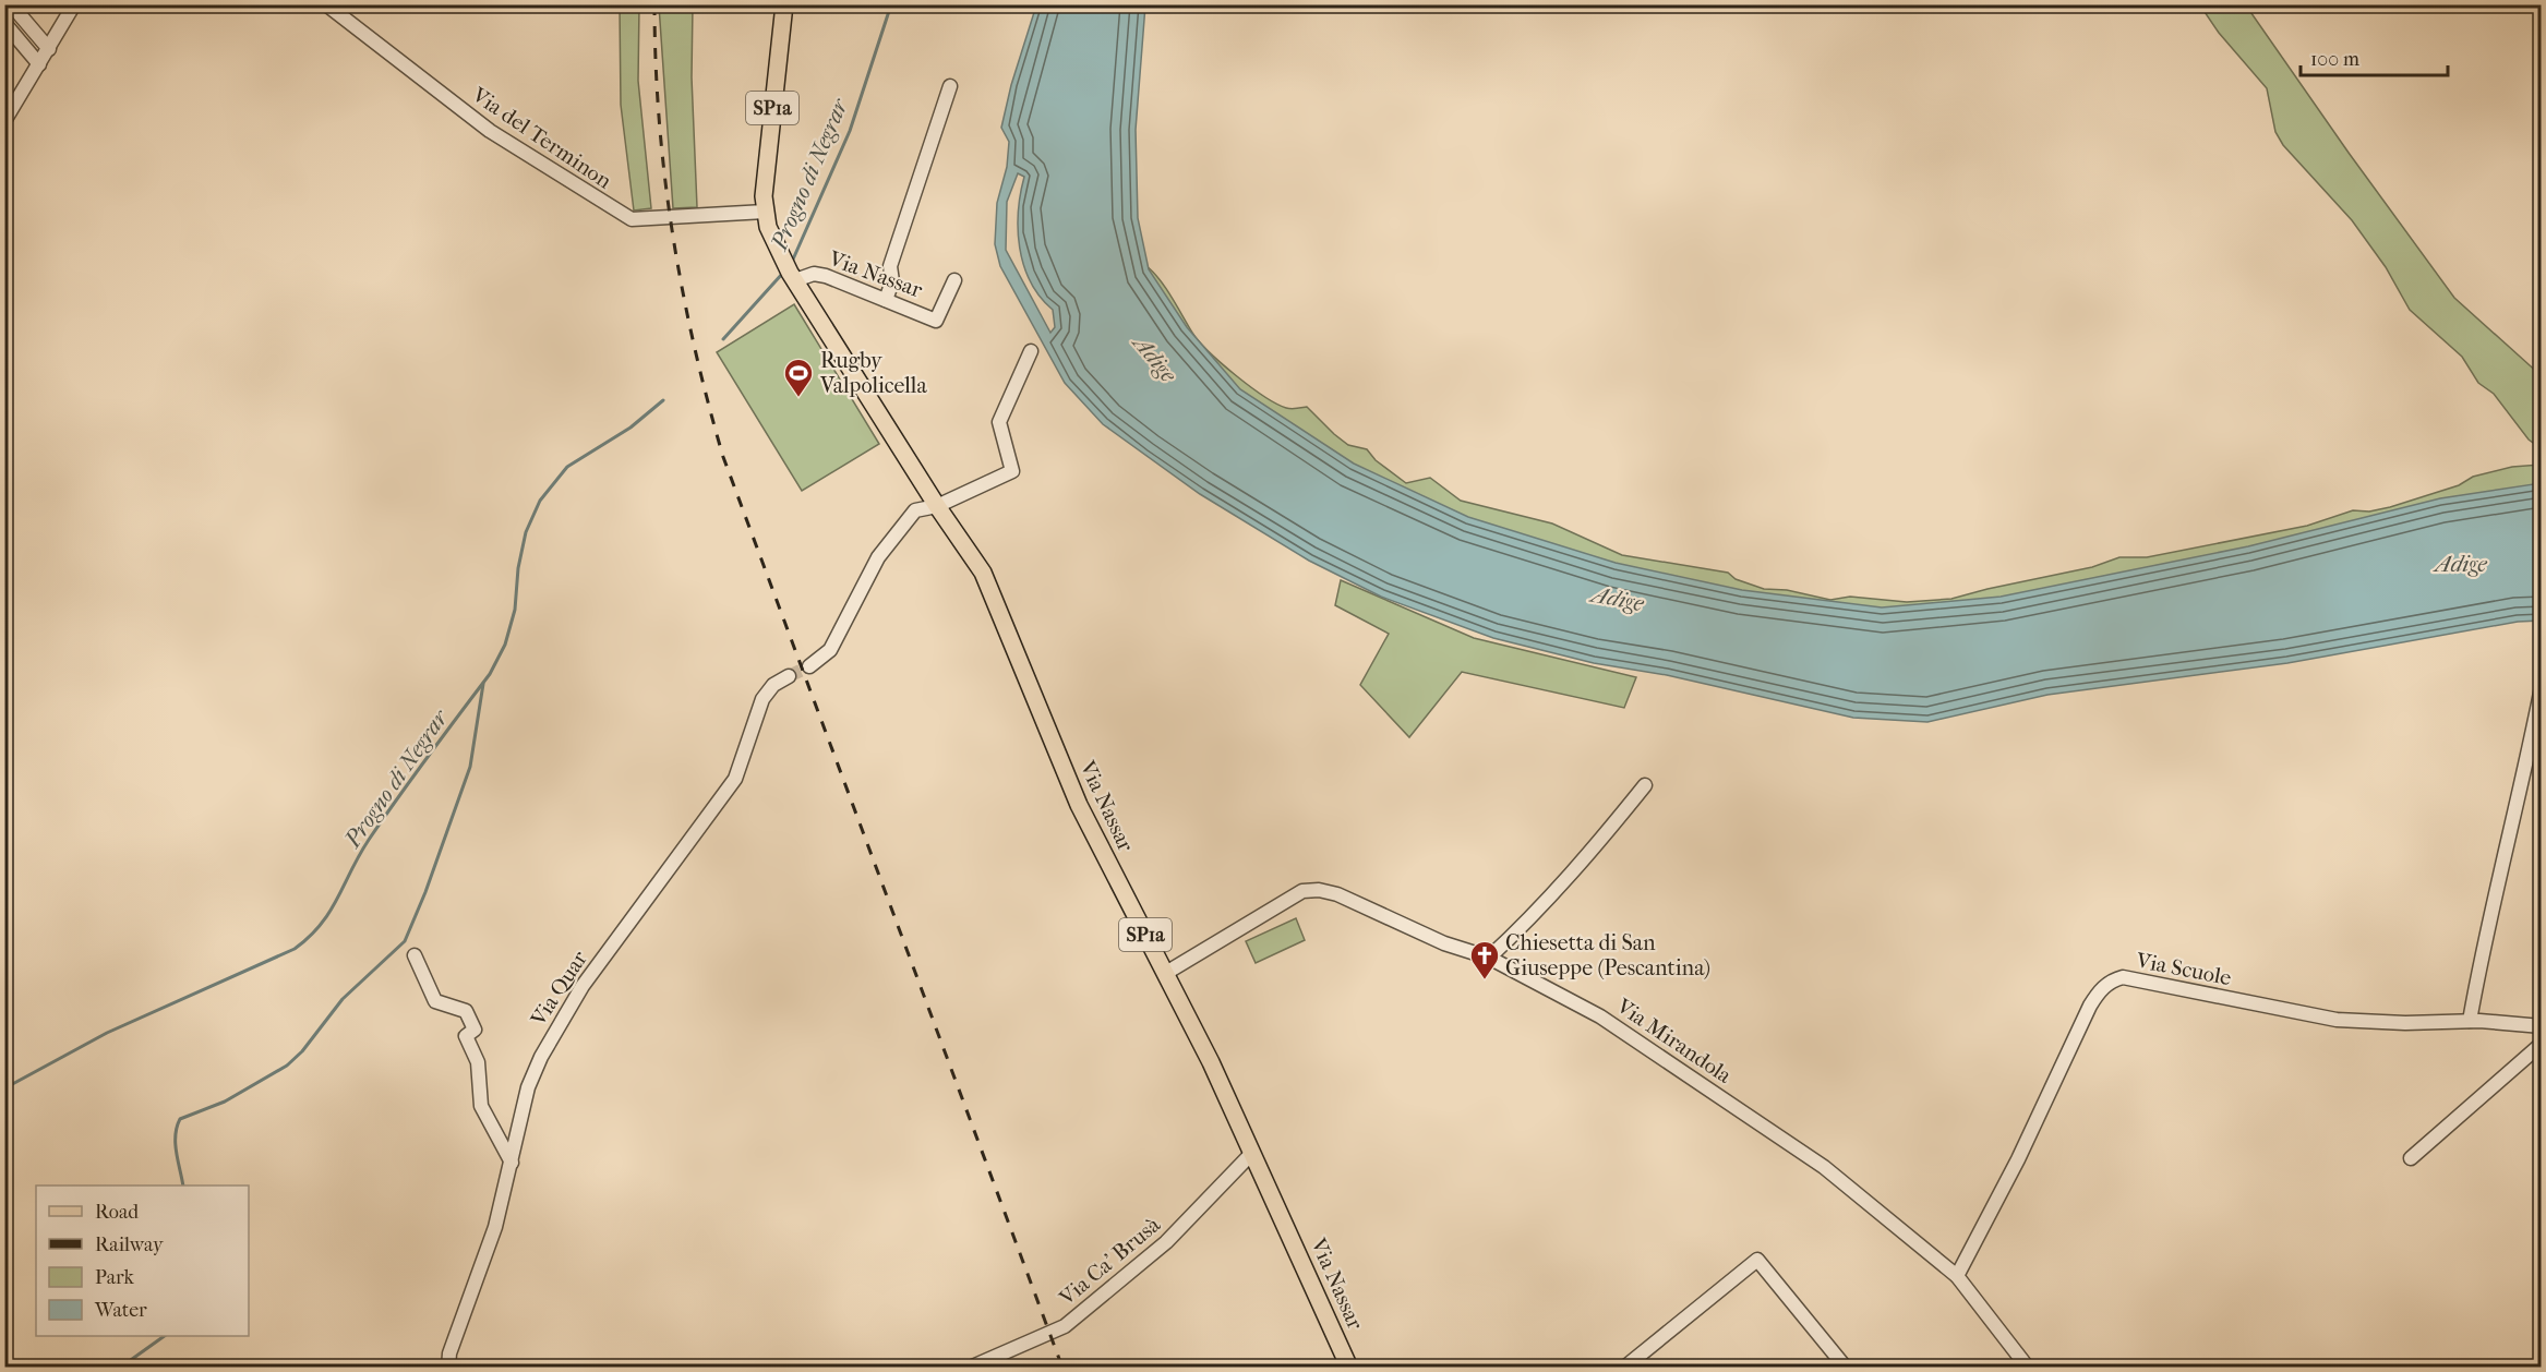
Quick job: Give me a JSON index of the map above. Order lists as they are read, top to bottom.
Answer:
{
  "streets": {
    "main road": ["SP1a", "Via Nassar"],
    "street": [
      "Via del Terminon",
      "Via Scuole",
      "Via Quar",
      "Via Mirandola",
      "Via Ca' Brusà"
    ]
  },
  "crossings": [
    ["Via del Terminon", "Via Nassar"],
    ["Via Nassar", "Via Mirandola"],
    ["Via Nassar", "Via Ca' Brusà"],
    ["Via Scuole", "Via Mirandola"]
  ],
  "water": ["Progno di Negrar", "Adige"],
  "places": {
    "sports": ["Rugby Valpolicella"],
    "church": ["Chiesetta di San Giuseppe (Pescantina)"]
  },
  "legend": [
    "Road",
    "Railway",
    "Park",
    "Water"
  ],
  "scale_bar": "100 m"
}
